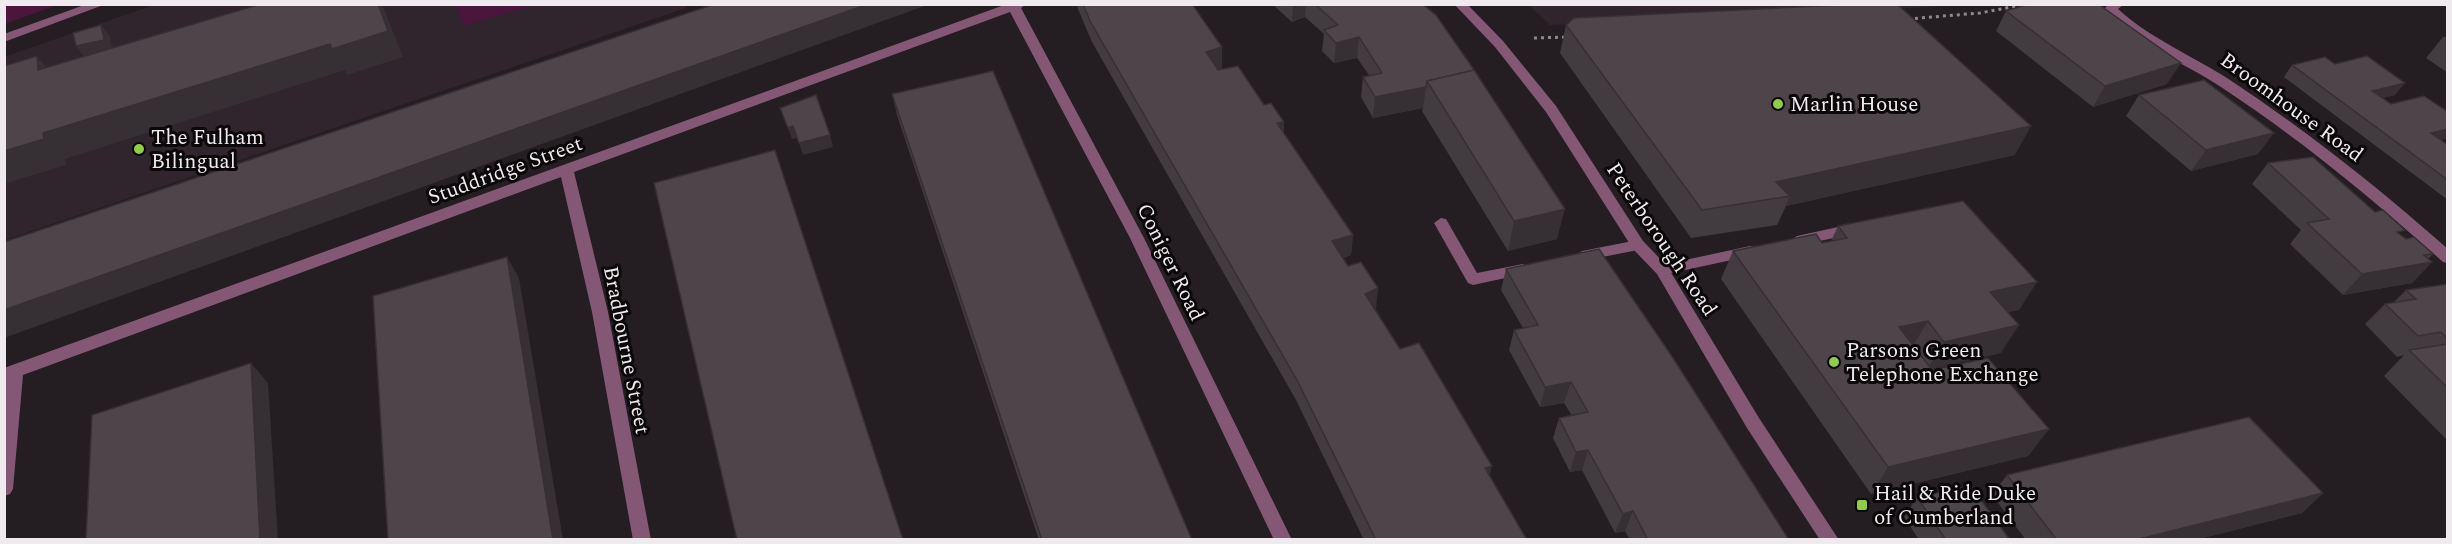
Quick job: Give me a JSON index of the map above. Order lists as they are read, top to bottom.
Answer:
{
  "streets": {
    "street": [
      "Broomhouse Road",
      "Studdridge Street",
      "Peterborough Road",
      "Coniger Road",
      "Bradbourne Street"
    ]
  },
  "crossings": [
    ["Studdridge Street", "Coniger Road"],
    ["Studdridge Street", "Bradbourne Street"]
  ],
  "places": {
    "other": ["Marlin House", "The Fulham Bilingual", "Parsons Green Telephone Exchange"],
    "transit": ["Hail & Ride Duke of Cumberland"]
  }
}
